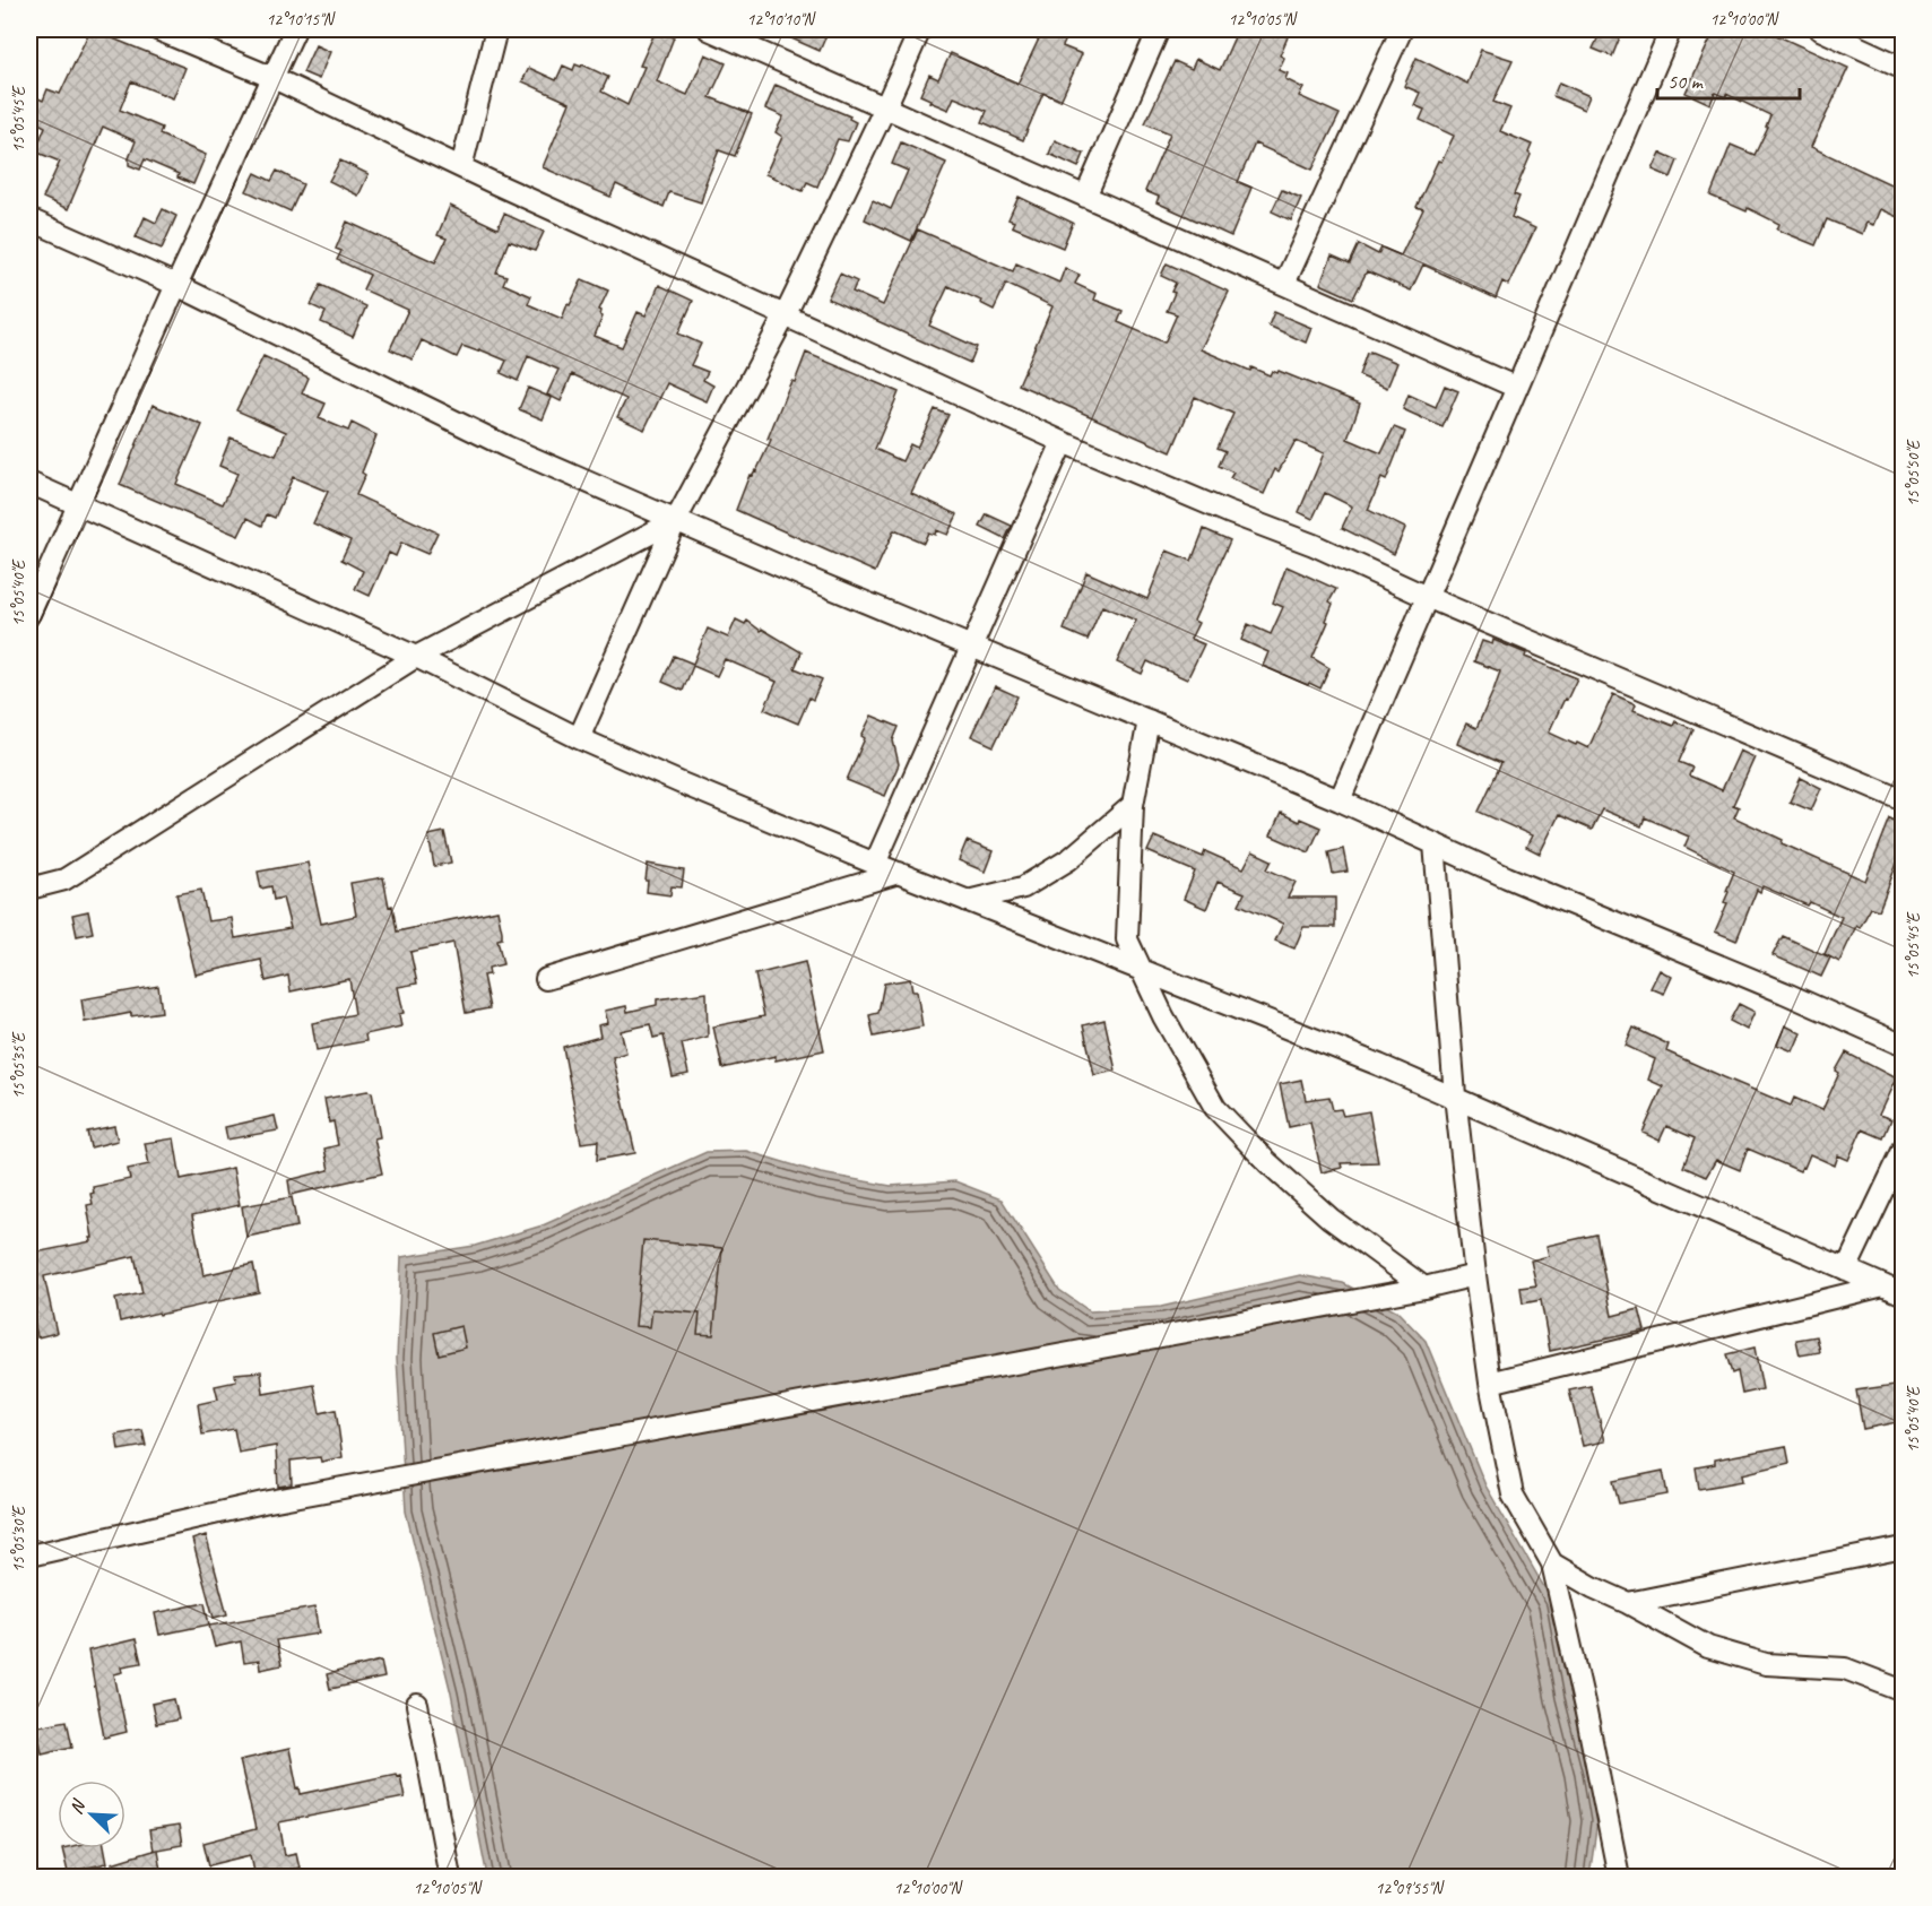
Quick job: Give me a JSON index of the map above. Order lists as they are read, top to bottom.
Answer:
{
  "scale_bar": "50 m",
  "north": "top left",
  "coordinates": [
    "12°10'15\"N",
    "12°10'10\"N",
    "12°10'05\"N",
    "12°10'00\"N",
    "15°05'45\"E",
    "15°05'50\"E",
    "15°05'40\"E",
    "15°05'35\"E",
    "15°05'30\"E",
    "12°09'55\"N"
  ]
}
